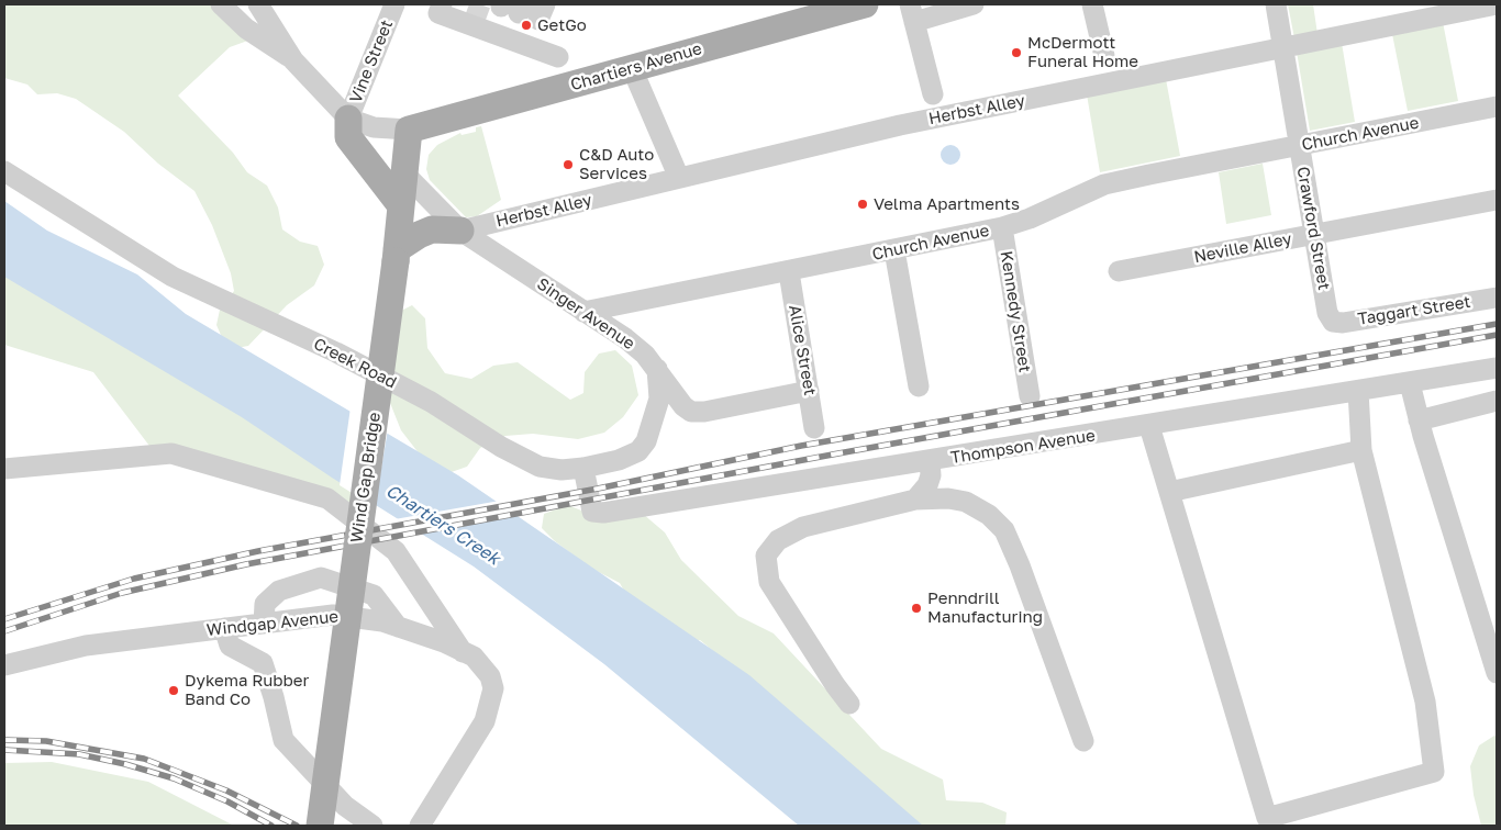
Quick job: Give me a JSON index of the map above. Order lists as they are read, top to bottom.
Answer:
{
  "streets": {
    "main road": ["Chartiers Avenue", "Wind Gap Bridge"],
    "street": [
      "Vine Street",
      "Herbst Alley",
      "Church Avenue",
      "Crawford Street",
      "Neville Alley",
      "Taggart Street",
      "Kennedy Street",
      "Singer Avenue",
      "Alice Street",
      "Creek Road",
      "Thompson Avenue",
      "Windgap Avenue"
    ]
  },
  "crossings": [
    ["Chartiers Avenue", "Wind Gap Bridge"],
    ["Herbst Alley", "Crawford Street"],
    ["Herbst Alley", "Singer Avenue"],
    ["Church Avenue", "Crawford Street"],
    ["Church Avenue", "Kennedy Street"],
    ["Church Avenue", "Singer Avenue"],
    ["Church Avenue", "Alice Street"],
    ["Crawford Street", "Neville Alley"],
    ["Crawford Street", "Taggart Street"],
    ["Singer Avenue", "Alice Street"],
    ["Singer Avenue", "Creek Road"],
    ["Singer Avenue", "Wind Gap Bridge"],
    ["Creek Road", "Thompson Avenue"]
  ],
  "water": ["Chartiers Creek"],
  "places": [
    "GetGo",
    "McDermott Funeral Home",
    "C&D Auto Services",
    "Velma Apartments",
    "Penndrill Manufacturing",
    "Dykema Rubber Band Co"
  ]
}
